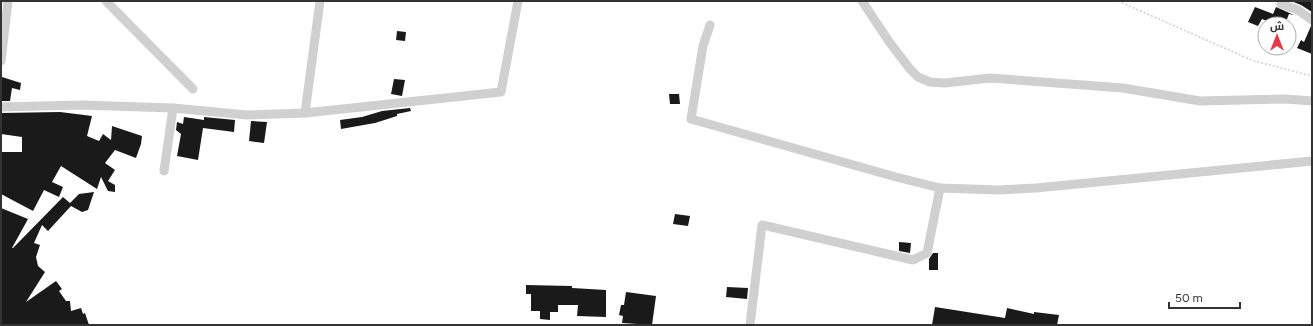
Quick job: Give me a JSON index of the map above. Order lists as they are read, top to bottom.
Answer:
{
  "scale_bar": "50 m",
  "north": "top"
}
